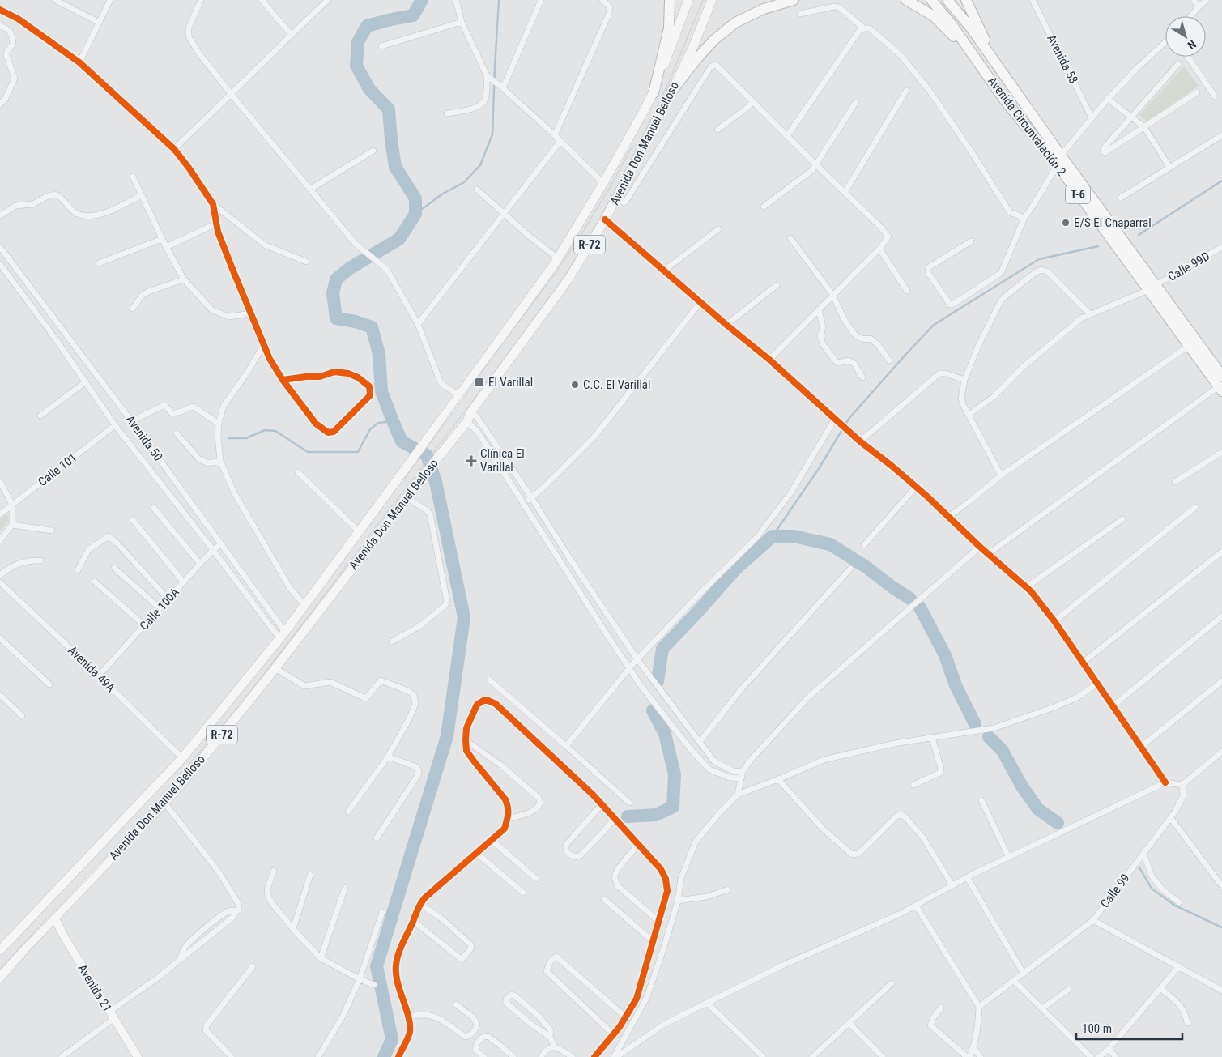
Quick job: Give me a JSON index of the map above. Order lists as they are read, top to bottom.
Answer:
{
  "streets": {
    "highway": ["Avenida Circunvalación 2", "T-6"],
    "main road": ["Avenida Don Manuel Belloso", "R-72"],
    "street": [
      "Avenida 58",
      "Calle 99D",
      "Avenida 50",
      "Calle 101",
      "Calle 100A",
      "Avenida 49A",
      "Calle 99",
      "Avenida 21"
    ]
  },
  "crossings": [
    ["Avenida Circunvalación 2", "Calle 99D"],
    ["Avenida Don Manuel Belloso", "Avenida 50"],
    ["Avenida Don Manuel Belloso", "Avenida 49A"],
    ["Avenida Don Manuel Belloso", "Avenida 21"],
    ["Avenida 50", "Calle 101"],
    ["Avenida 50", "Calle 100A"],
    ["Calle 100A", "Avenida 49A"]
  ],
  "places": {
    "other": ["E/S El Chaparral", "C.C. El Varillal"],
    "transit": ["El Varillal"],
    "health": ["Clínica El Varillal"]
  },
  "scale_bar": "100 m",
  "north": "bottom right"
}
